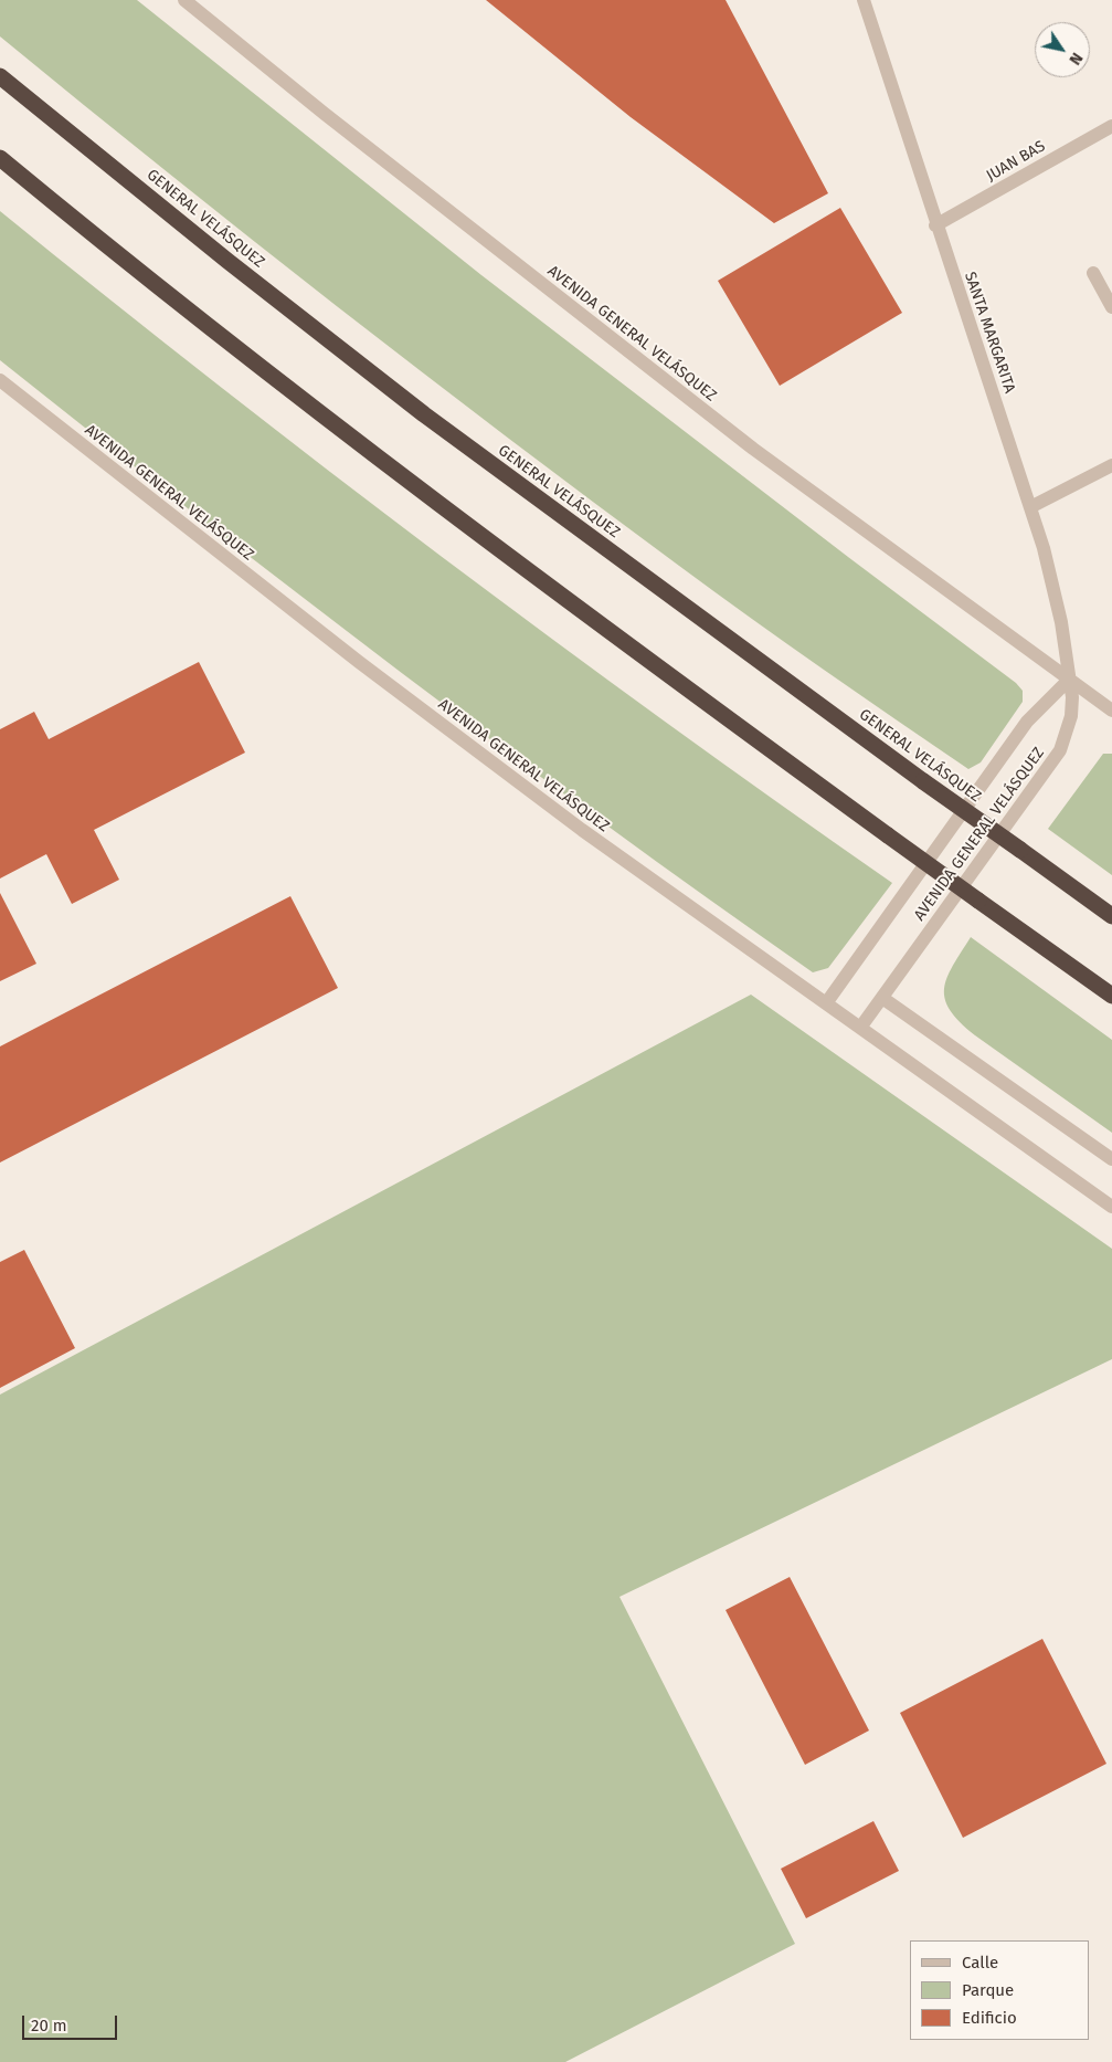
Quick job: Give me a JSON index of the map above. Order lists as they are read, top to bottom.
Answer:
{
  "streets": {
    "highway": ["GENERAL VELÁSQUEZ"],
    "street": ["JUAN BAS", "SANTA MARGARITA", "AVENIDA GENERAL VELÁSQUEZ"]
  },
  "crossings": [
    ["JUAN BAS", "SANTA MARGARITA"],
    ["SANTA MARGARITA", "AVENIDA GENERAL VELÁSQUEZ"]
  ],
  "legend": ["Calle", "Parque", "Edificio"],
  "scale_bar": "20 m",
  "north": "bottom right"
}
